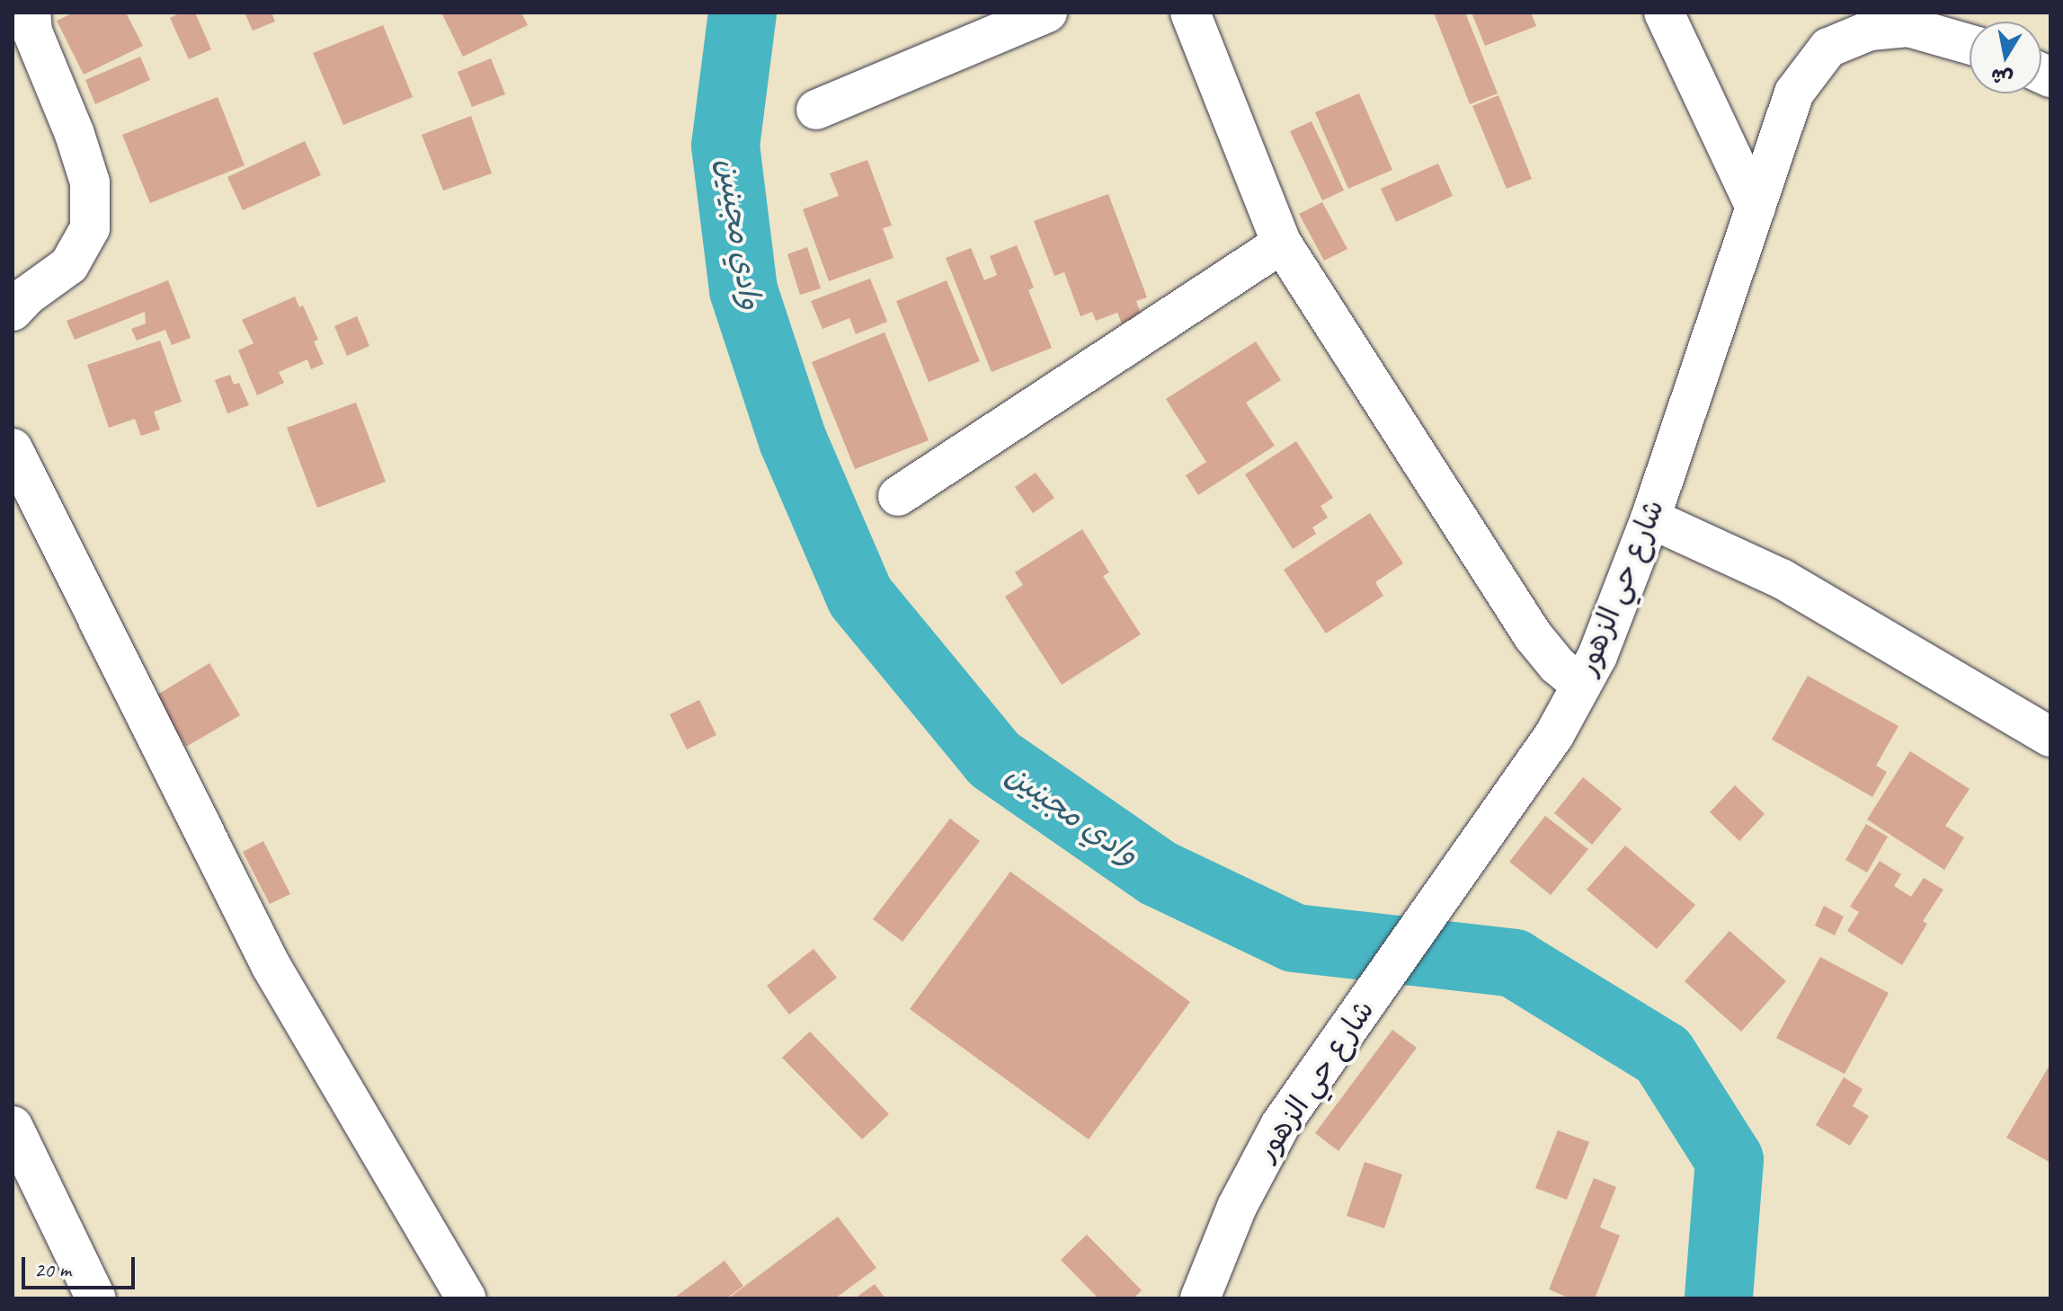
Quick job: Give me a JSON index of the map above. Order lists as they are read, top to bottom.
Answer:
{
  "streets": {
    "street": ["شارع حي الزهور"]
  },
  "water": ["وادي مجينين"],
  "scale_bar": "20 m",
  "north": "bottom"
}
